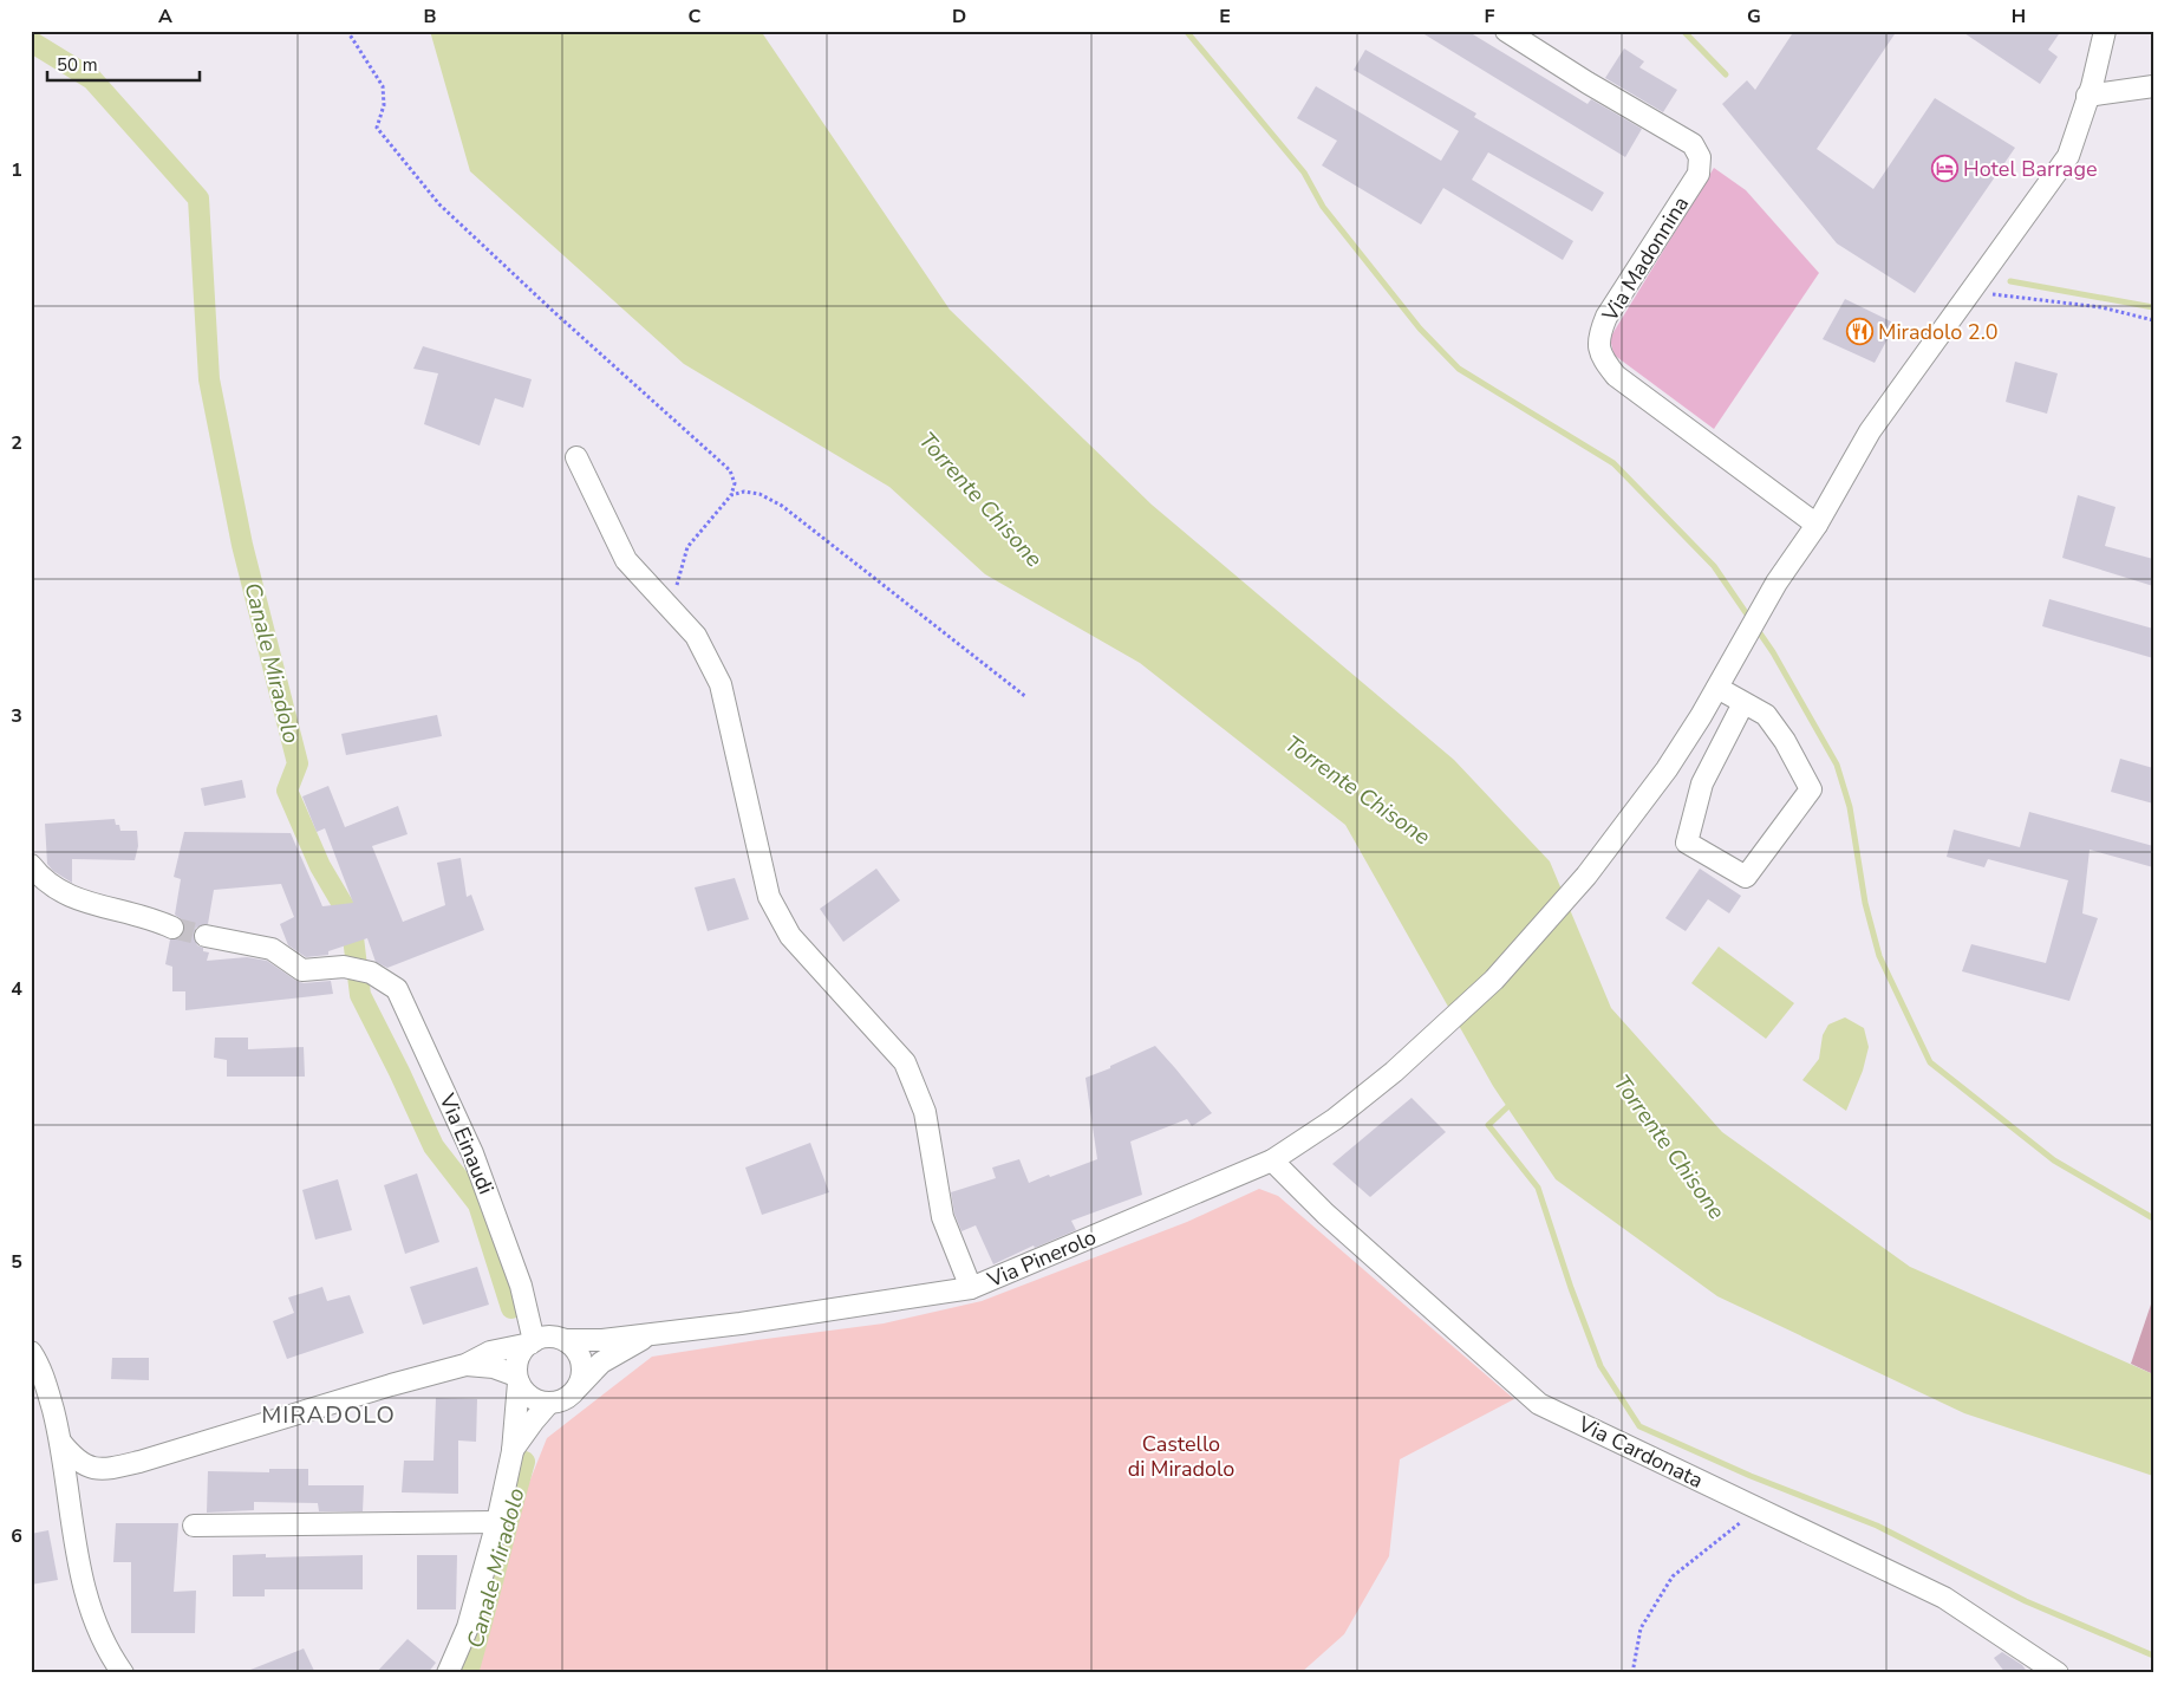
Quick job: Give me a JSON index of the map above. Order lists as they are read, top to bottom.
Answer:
{
  "streets": {
    "street": [
      "Via Madonnina",
      "Via Einaudi",
      "Via Pinerolo",
      "Via Cardonata"
    ]
  },
  "crossings": [
    ["Via Madonnina", "Via Pinerolo"],
    ["Via Einaudi", "Via Pinerolo"],
    ["Via Pinerolo", "Via Cardonata"]
  ],
  "districts": ["MIRADOLO"],
  "water": ["Torrente Chisone", "Canale Miradolo"],
  "parks": ["Castello di Miradolo"],
  "places": {
    "hotel": ["Hotel Barrage"],
    "restaurant": ["Miradolo 2.0"]
  },
  "scale_bar": "50 m",
  "grid": {
    "columns": [
      "A",
      "B",
      "C",
      "D",
      "E",
      "F",
      "G",
      "H"
    ],
    "rows": [
      "1",
      "2",
      "3",
      "4",
      "5",
      "6"
    ]
  }
}
